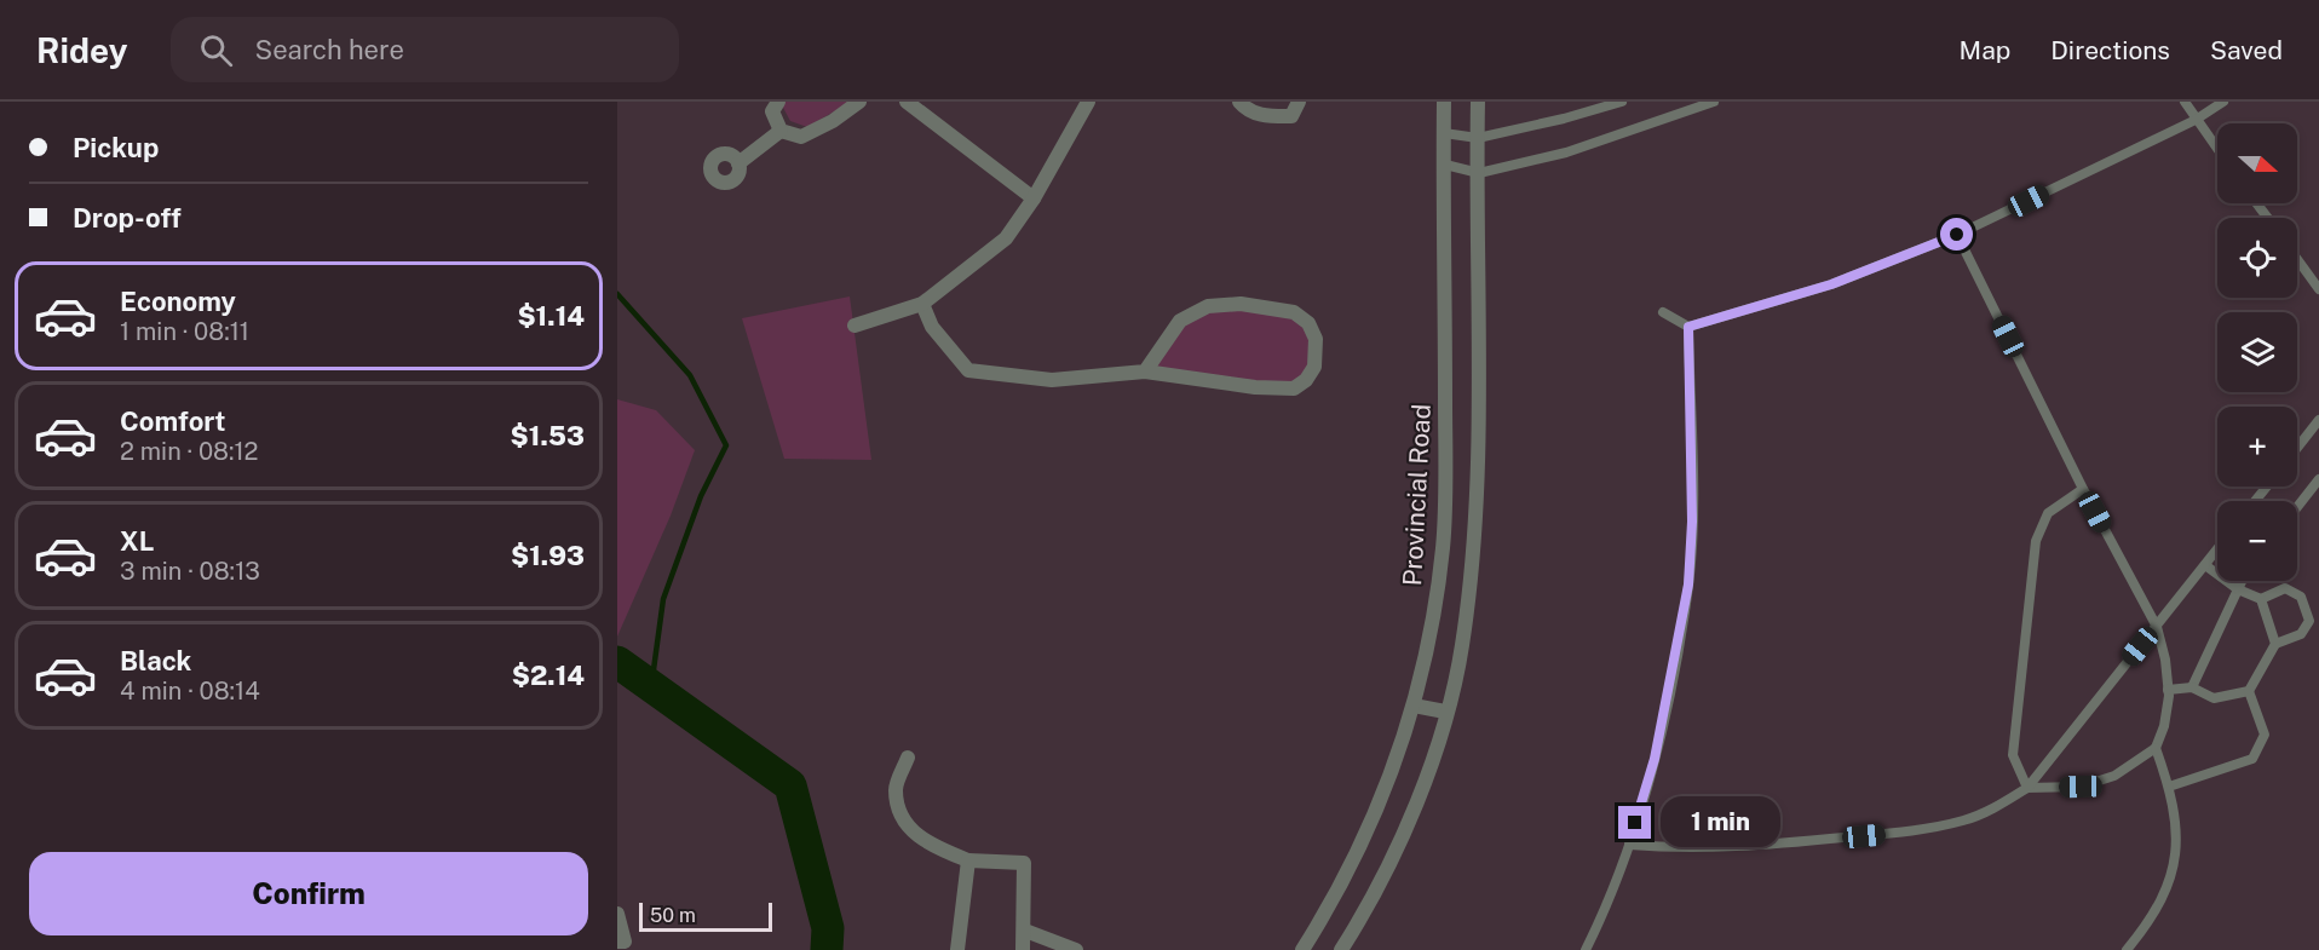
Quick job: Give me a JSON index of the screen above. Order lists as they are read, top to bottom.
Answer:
{
  "streets": {
    "street": ["Provincial Road"]
  },
  "scale_bar": "50 m",
  "north": "right",
  "page": {
    "header": "Ridey",
    "search": "Search here",
    "nav": ["Map", "Directions", "Saved"],
    "banner": ["Pickup", "Drop-off"],
    "map_buttons": ["+", "−"],
    "list": [
      {
        "name": "Economy",
        "note": "1 min · 08:11",
        "value": "$1.14"
      },
      {
        "name": "Comfort",
        "note": "2 min · 08:12",
        "value": "$1.53"
      },
      {
        "name": "XL",
        "note": "3 min · 08:13",
        "value": "$1.93"
      },
      {
        "name": "Black",
        "note": "4 min · 08:14",
        "value": "$2.14"
      }
    ],
    "bubble": "1 min",
    "buttons": "Confirm",
    "scale": "50 m"
  }
}
